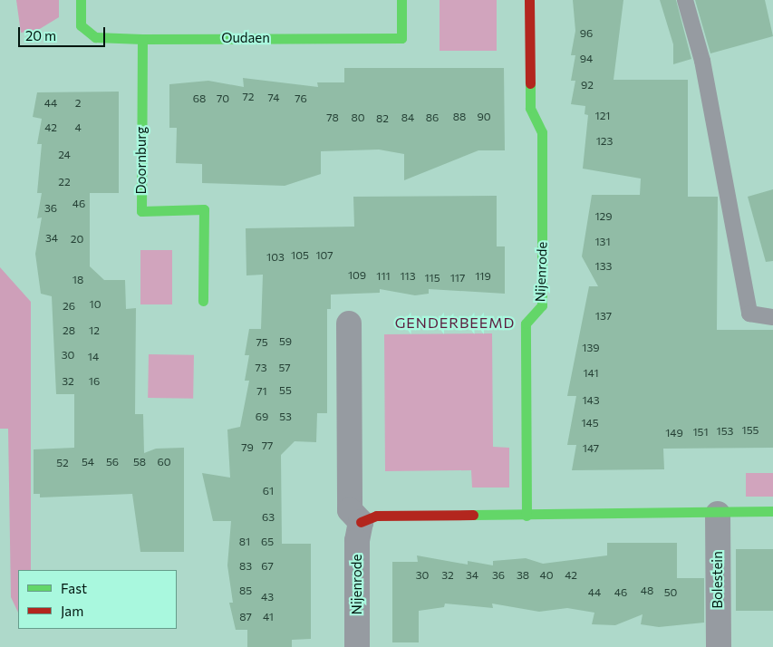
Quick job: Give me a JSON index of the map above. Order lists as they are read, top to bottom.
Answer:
{
  "streets": {
    "street": [
      "Oudaen",
      "Doornburg",
      "Nijenrode",
      "Bolestein"
    ]
  },
  "crossings": [
    ["Oudaen", "Doornburg"]
  ],
  "districts": ["GENDERBEEMD"],
  "house_numbers": [
    "96",
    "94",
    "92",
    "72",
    "74",
    "68",
    "70",
    "76",
    "44",
    "2",
    "121",
    "88",
    "90",
    "78",
    "80",
    "84",
    "86",
    "82",
    "42",
    "4",
    "123",
    "24",
    "22",
    "46",
    "36",
    "129",
    "34",
    "20",
    "131",
    "105",
    "107",
    "103",
    "133",
    "109",
    "111",
    "113",
    "119",
    "115",
    "117",
    "18",
    "10",
    "26",
    "137",
    "28",
    "12",
    "59",
    "75",
    "139",
    "30",
    "14",
    "73",
    "57",
    "141",
    "32",
    "16",
    "55",
    "71",
    "143",
    "69",
    "53",
    "145",
    "155",
    "153",
    "151",
    "149",
    "77",
    "79",
    "147",
    "54",
    "56",
    "58",
    "60",
    "52",
    "61",
    "63",
    "81",
    "65",
    "83",
    "67",
    "30",
    "32",
    "34",
    "36",
    "38",
    "40",
    "42",
    "85",
    "48",
    "44",
    "46",
    "50",
    "43",
    "87",
    "41"
  ],
  "legend": ["Fast", "Jam"],
  "scale_bar": "20 m"
}
